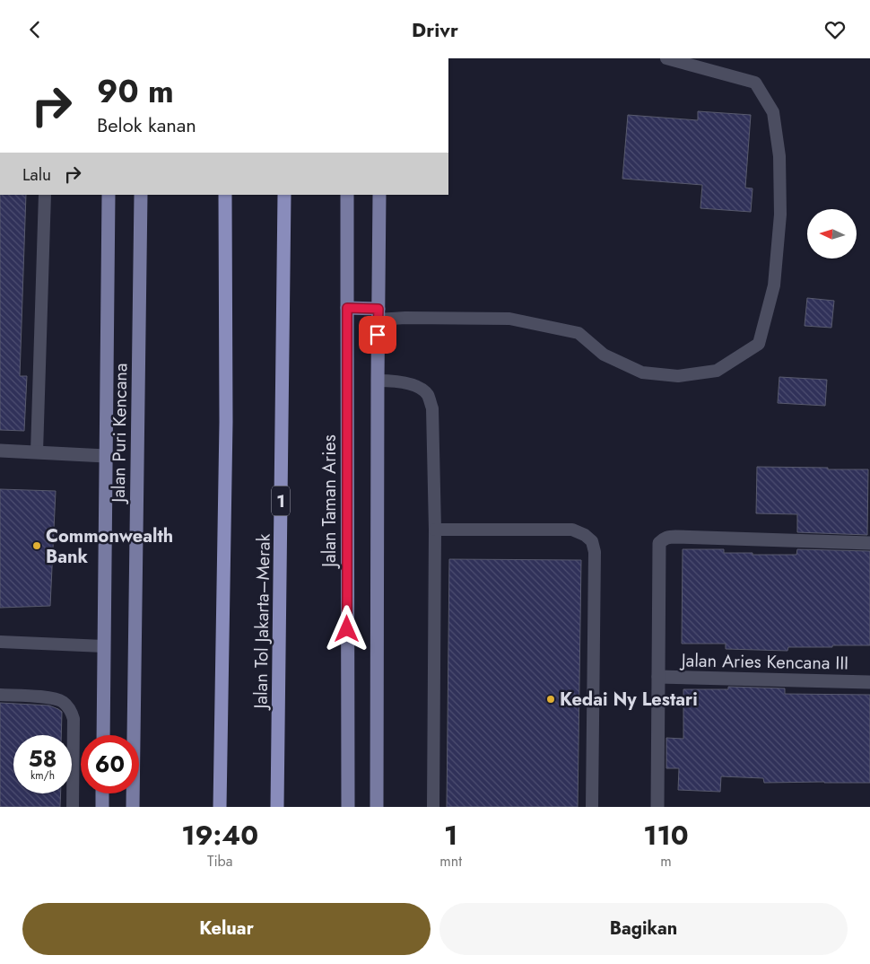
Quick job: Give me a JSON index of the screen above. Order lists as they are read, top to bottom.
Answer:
{
  "streets": {
    "highway": ["1", "Jalan Tol Jakarta–Merak"],
    "main road": ["Jalan Puri Kencana", "Jalan Taman Aries"],
    "street": ["Jalan Aries Kencana III"]
  },
  "places": ["Commonwealth Bank", "Kedai Ny Lestari"],
  "north": "left",
  "page": {
    "header": "Drivr",
    "turn": ["90 m", "Belok kanan"],
    "then": "Lalu",
    "speed": "58 km/h",
    "limit": "60",
    "eta": [
      "19:40",
      "Tiba",
      "1",
      "mnt",
      "110",
      "m"
    ],
    "buttons": ["Keluar", "Bagikan"]
  }
}
